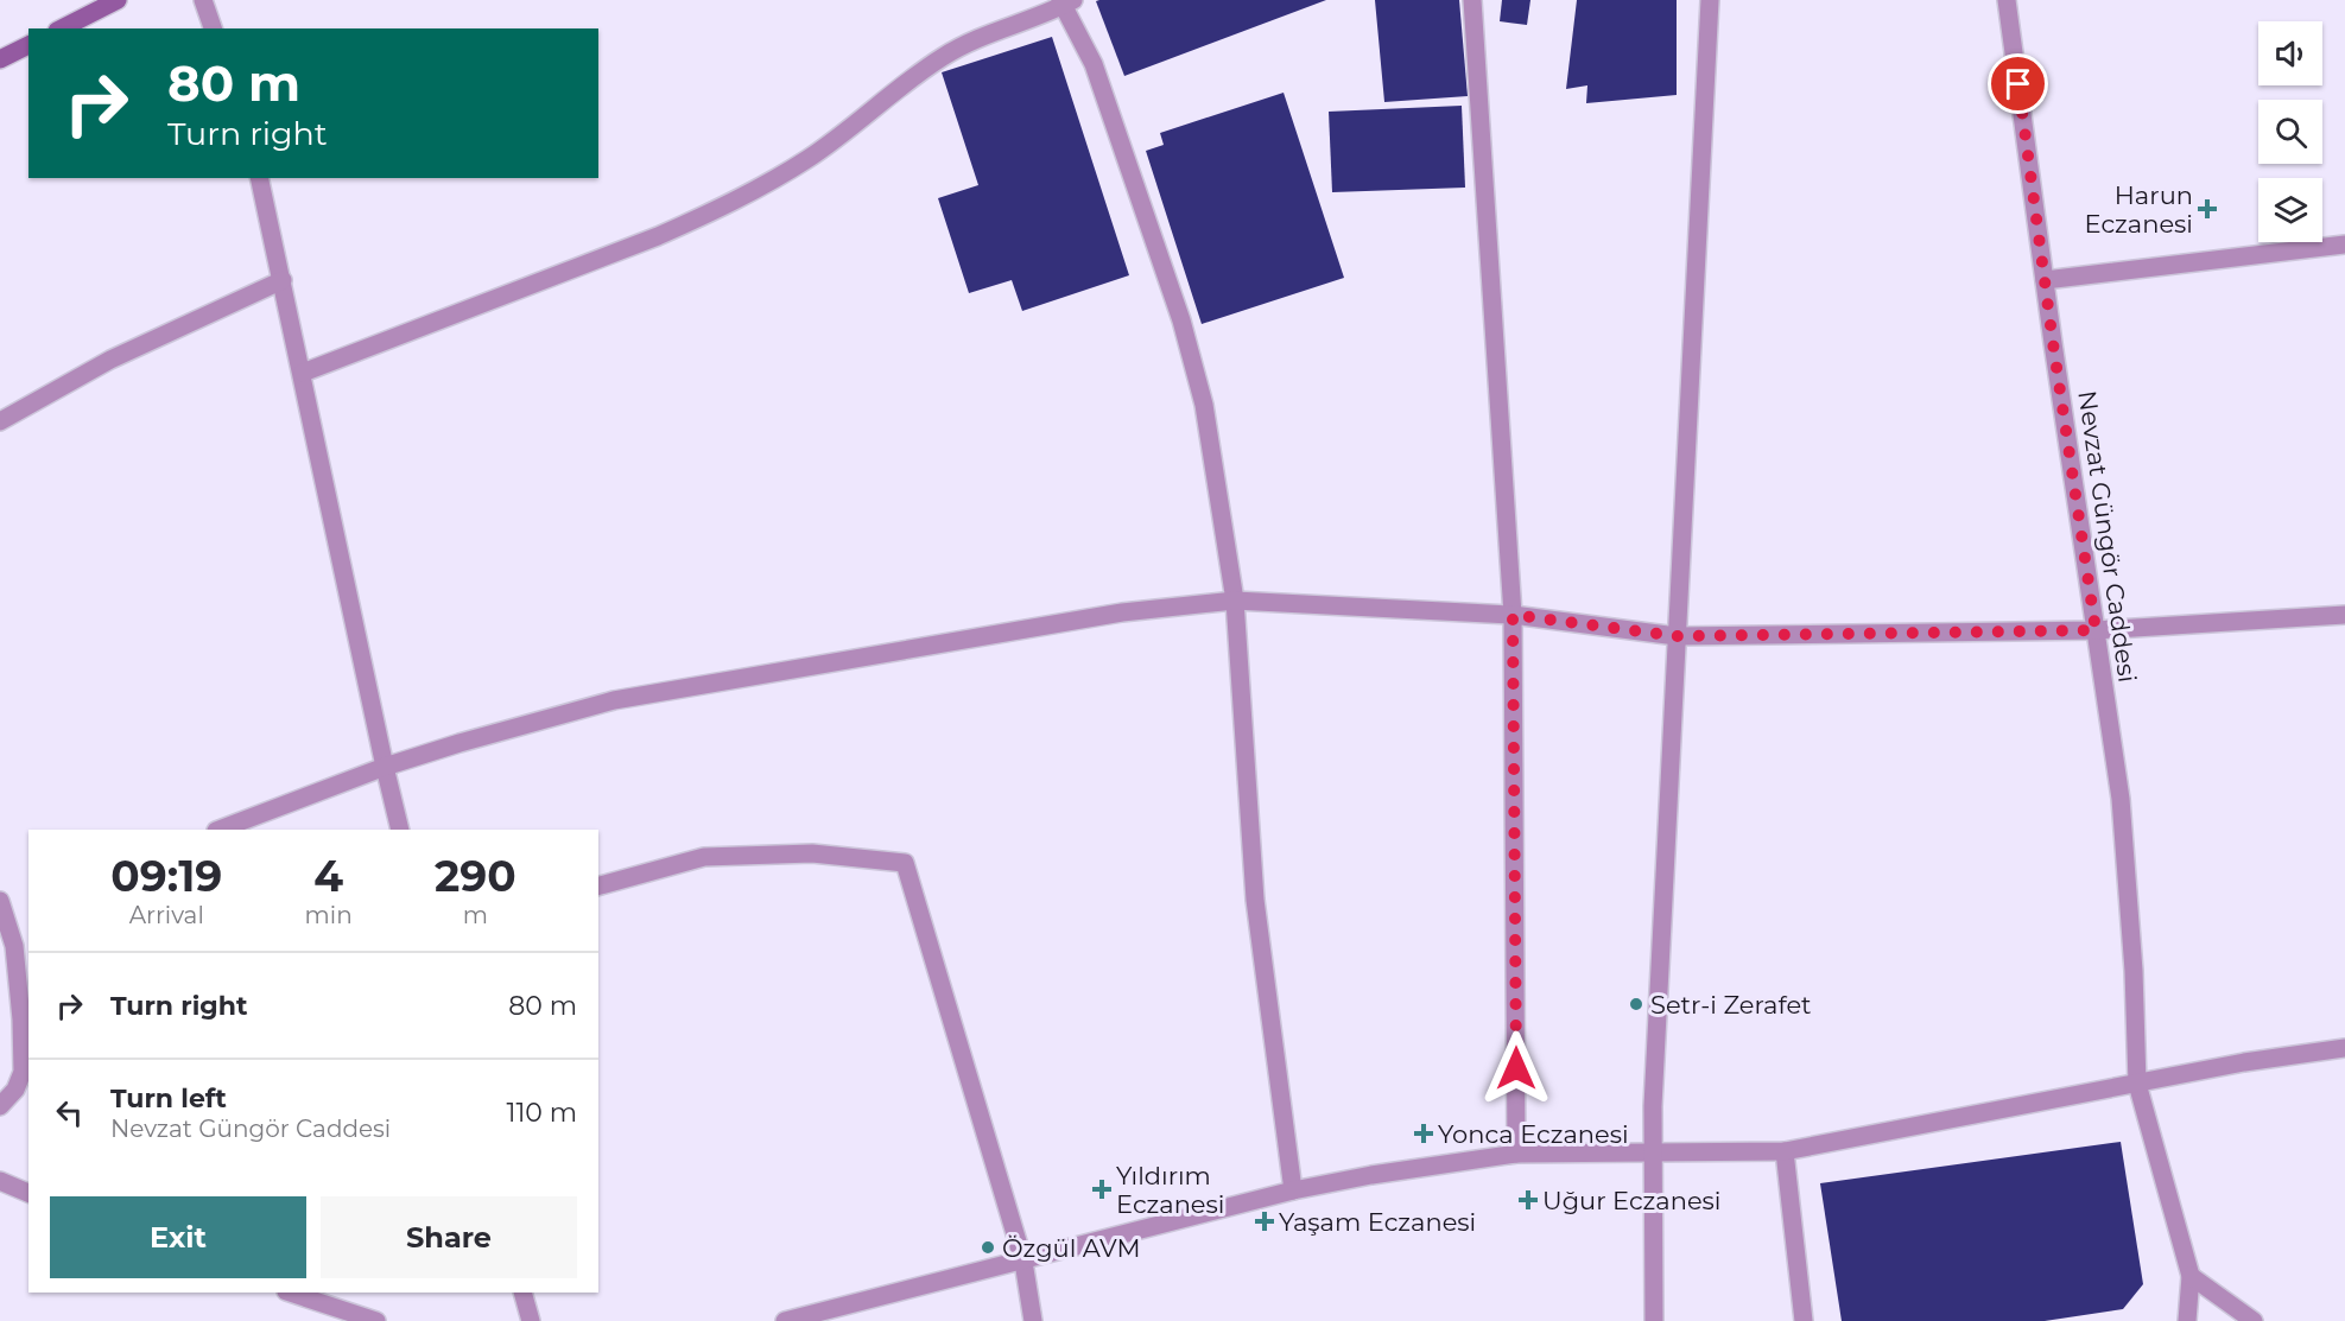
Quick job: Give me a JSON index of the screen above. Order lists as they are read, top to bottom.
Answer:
{
  "streets": {
    "street": ["Nevzat Güngör Caddesi"]
  },
  "places": {
    "health": [
      "Harun Eczanesi",
      "Yonca Eczanesi",
      "Yıldırım Eczanesi",
      "Uğur Eczanesi",
      "Yaşam Eczanesi"
    ],
    "other": ["Setr-i Zerafet", "Özgül AVM"]
  },
  "page": {
    "turn": ["80 m", "Turn right"],
    "eta": [
      "09:19",
      "Arrival",
      "4",
      "min",
      "290",
      "m"
    ],
    "list": [
      {
        "name": "Turn right",
        "value": "80 m"
      },
      {
        "name": "Turn left",
        "note": "Nevzat Güngör Caddesi",
        "value": "110 m"
      }
    ],
    "buttons": ["Exit", "Share"]
  }
}
